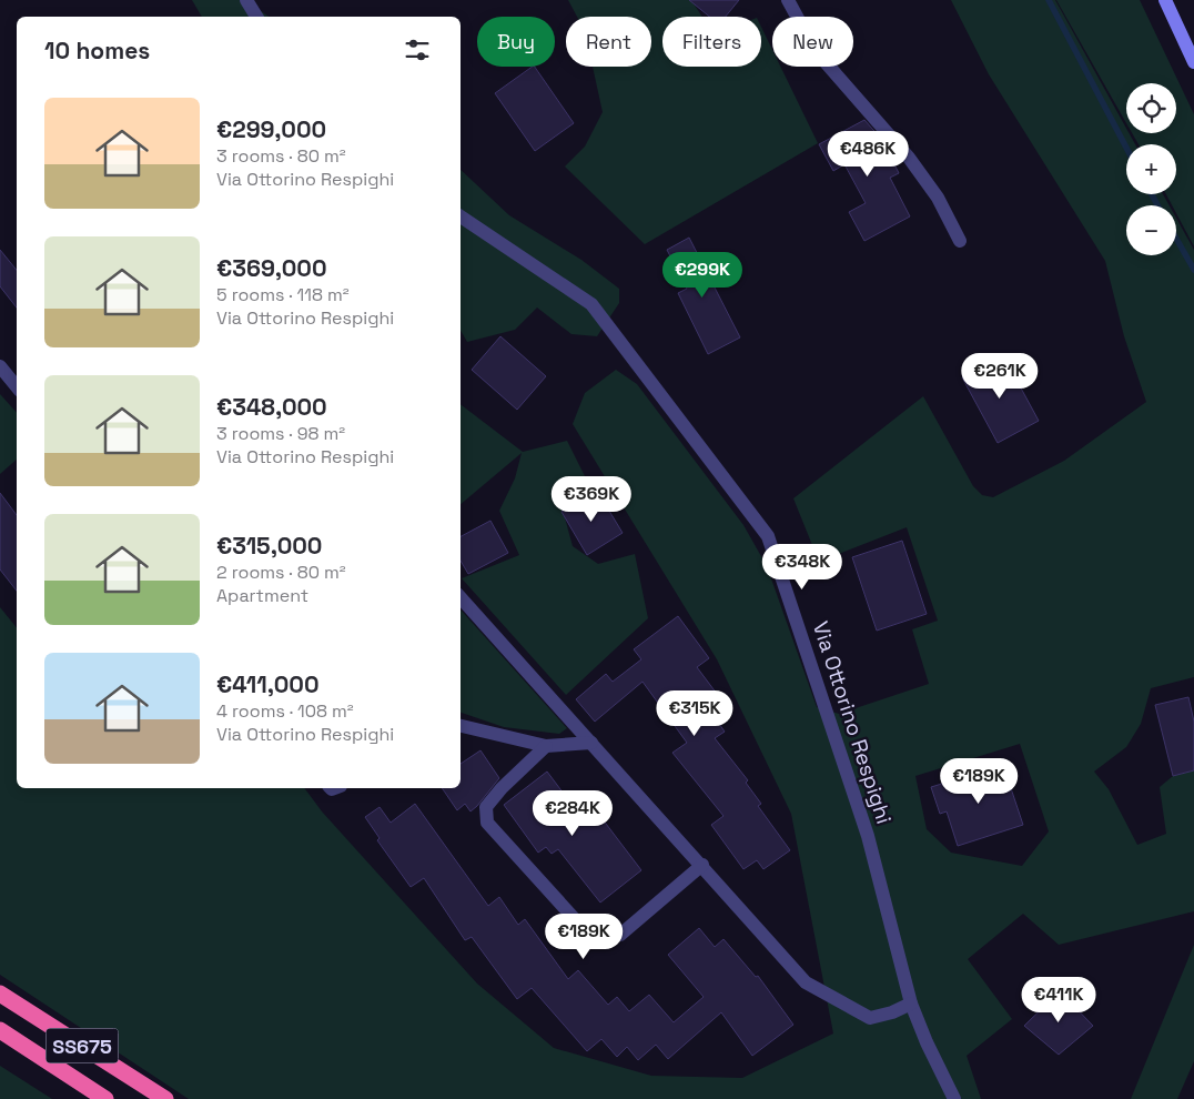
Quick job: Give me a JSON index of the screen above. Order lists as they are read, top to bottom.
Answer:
{
  "streets": {
    "highway": ["SS675"],
    "street": ["Via Ottorino Respighi"]
  },
  "page": {
    "chip": [
      "Buy",
      "Rent",
      "Filters",
      "New"
    ],
    "heading": "10 homes",
    "map_buttons": ["+", "−"],
    "list": [
      {
        "name": "€299,000",
        "note": "3 rooms · 80 m² · Via Ottorino Respighi"
      },
      {
        "name": "€369,000",
        "note": "5 rooms · 118 m² · Via Ottorino Respighi"
      },
      {
        "name": "€348,000",
        "note": "3 rooms · 98 m² · Via Ottorino Respighi"
      },
      {
        "name": "€315,000",
        "note": "2 rooms · 80 m² · Apartment"
      },
      {
        "name": "€411,000",
        "note": "4 rooms · 108 m² · Via Ottorino Respighi"
      }
    ],
    "price": [
      "€486K",
      "€299K",
      "€261K",
      "€369K",
      "€348K",
      "€315K",
      "€189K",
      "€284K",
      "€189K",
      "€411K"
    ]
  }
}
